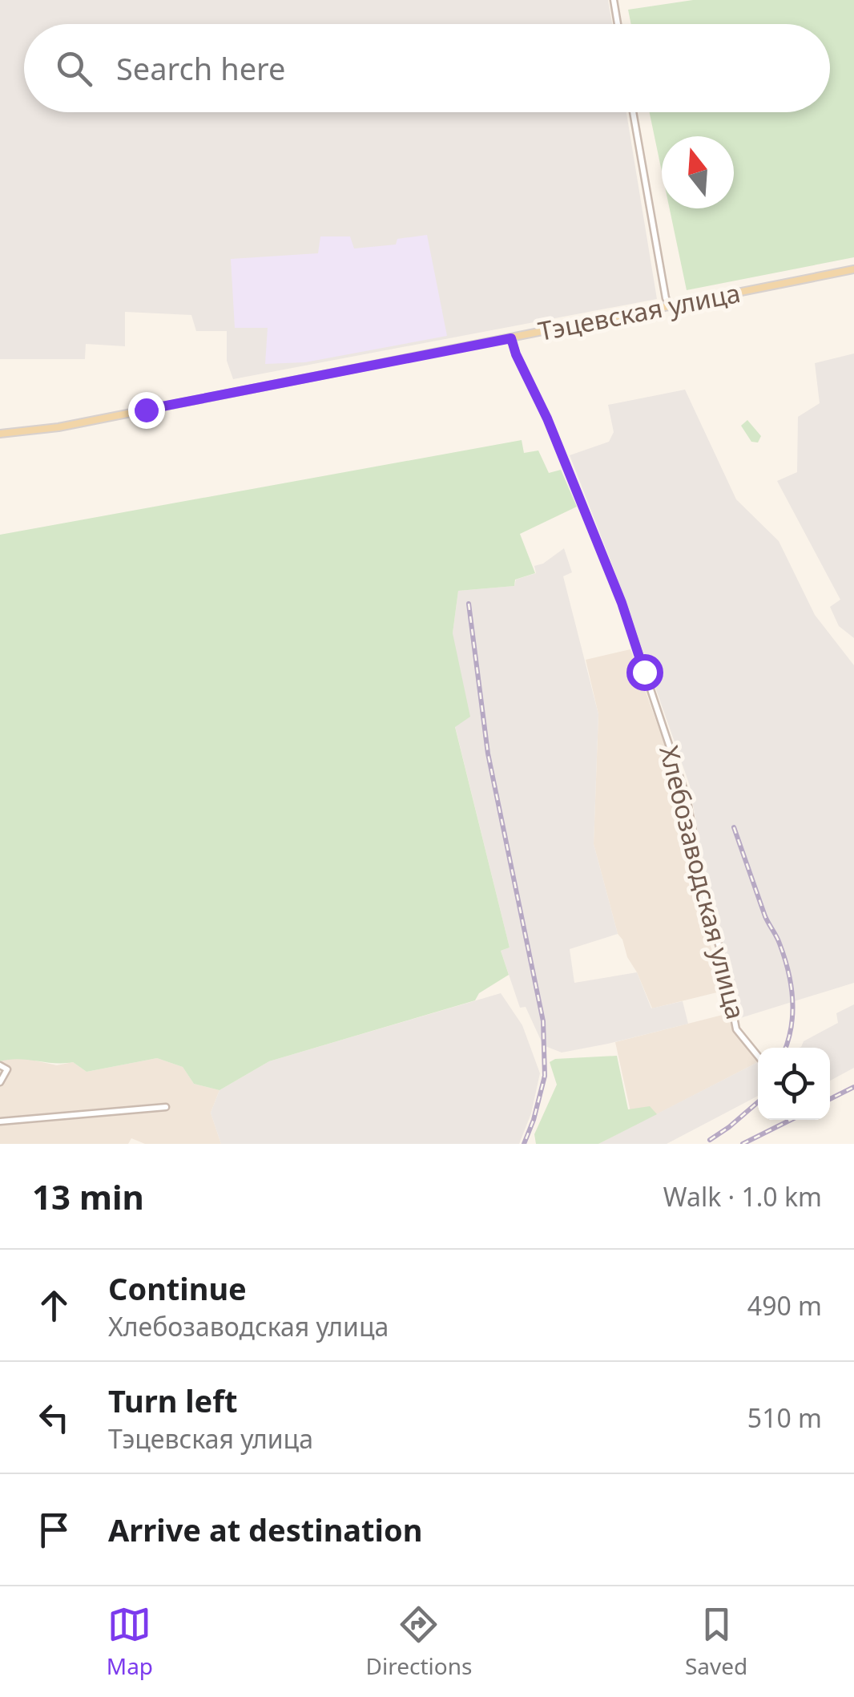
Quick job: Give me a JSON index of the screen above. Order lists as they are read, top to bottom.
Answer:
{
  "streets": {
    "main road": ["Тэцевская улица"],
    "street": ["Хлебозаводская улица"]
  },
  "crossings": [
    ["Тэцевская улица", "Хлебозаводская улица"]
  ],
  "north": "top",
  "page": {
    "search": "Search here",
    "heading": ["13 min", "Walk · 1.0 km"],
    "list": [
      ["Continue", "Хлебозаводская улица", "490 m"],
      ["Turn left", "Тэцевская улица", "510 m"],
      "Arrive at destination"
    ],
    "nav": ["Map", "Directions", "Saved"]
  }
}
